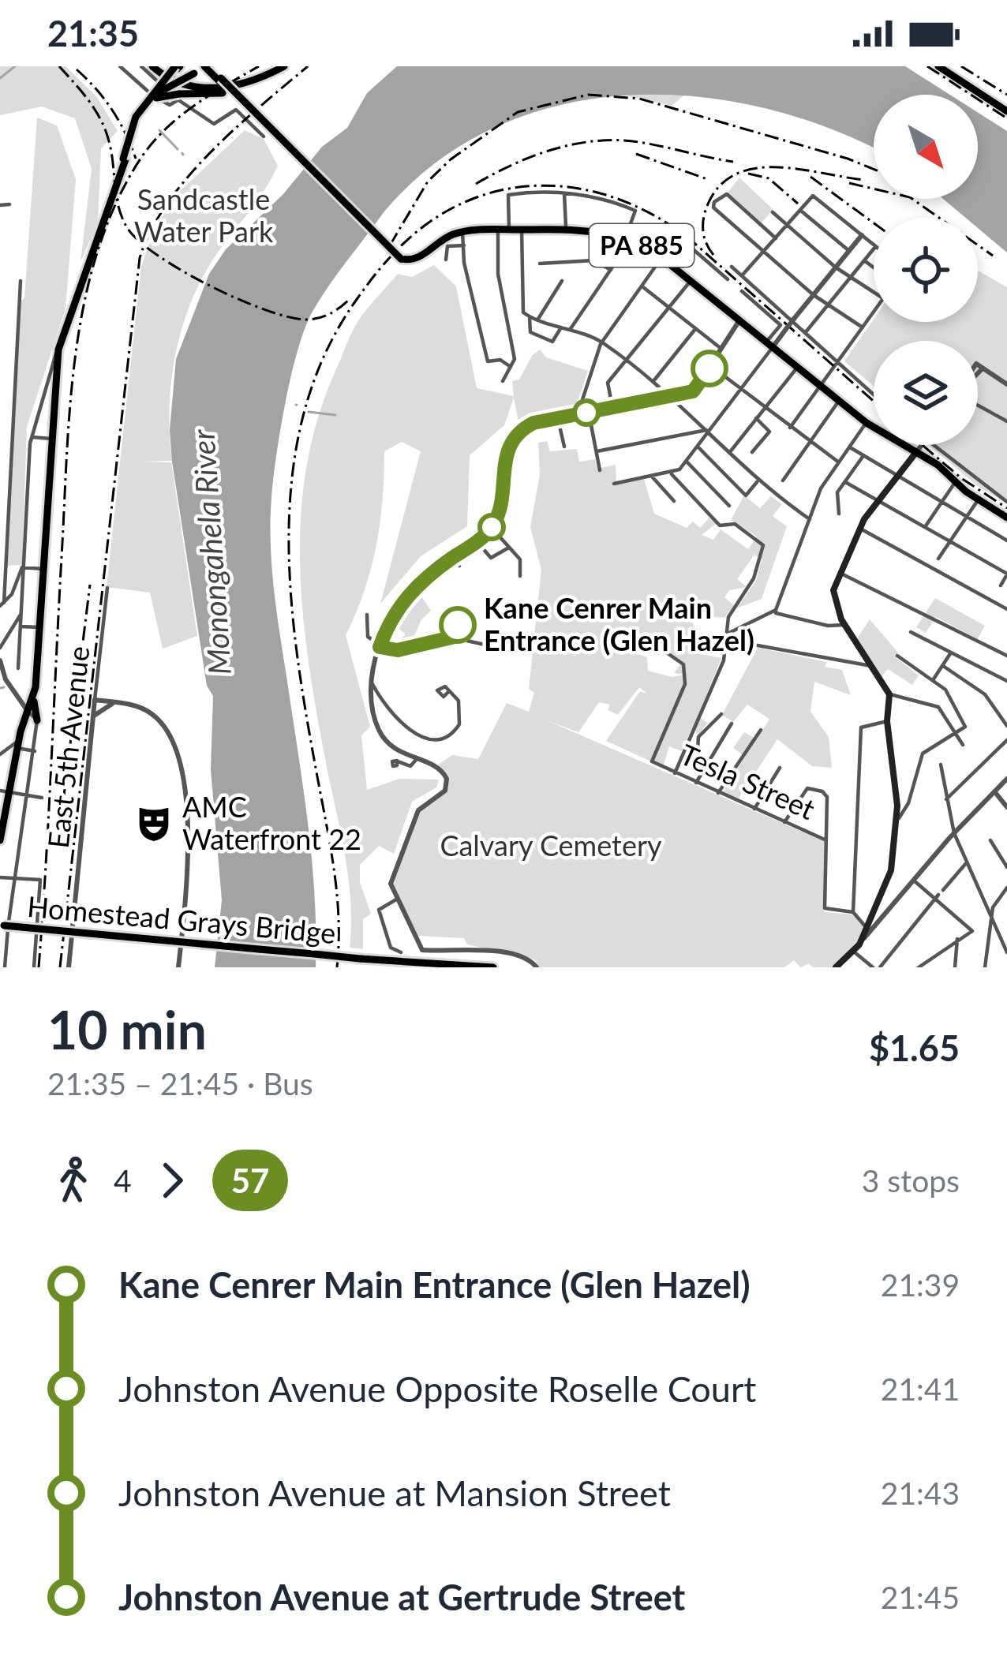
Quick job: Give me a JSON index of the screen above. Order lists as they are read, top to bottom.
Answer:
{
  "streets": {
    "main road": ["PA 885", "Homestead Grays Bridge"],
    "street": ["East 5th Avenue", "Tesla Street"]
  },
  "crossings": [
    ["East 5th Avenue", "Homestead Grays Bridge"]
  ],
  "water": ["Monongahela River"],
  "parks": ["Sandcastle Water Park", "Calvary Cemetery"],
  "places": {
    "other": ["Kane Cenrer Main Entrance (Glen Hazel)"],
    "theatre": ["AMC Waterfront 22"]
  },
  "lines": ["bus line 57"],
  "north": "bottom right",
  "page": {
    "status": "21:35",
    "heading": ["10 min", "21:35 – 21:45 · Bus", "$1.65"],
    "legs": ["4", "57", "3 stops"],
    "list": [
      {
        "name": "Kane Cenrer Main Entrance (Glen Hazel)",
        "value": "21:39"
      },
      {
        "name": "Johnston Avenue Opposite Roselle Court",
        "value": "21:41"
      },
      {
        "name": "Johnston Avenue at Mansion Street",
        "value": "21:43"
      },
      {
        "name": "Johnston Avenue at Gertrude Street",
        "value": "21:45"
      }
    ]
  }
}
